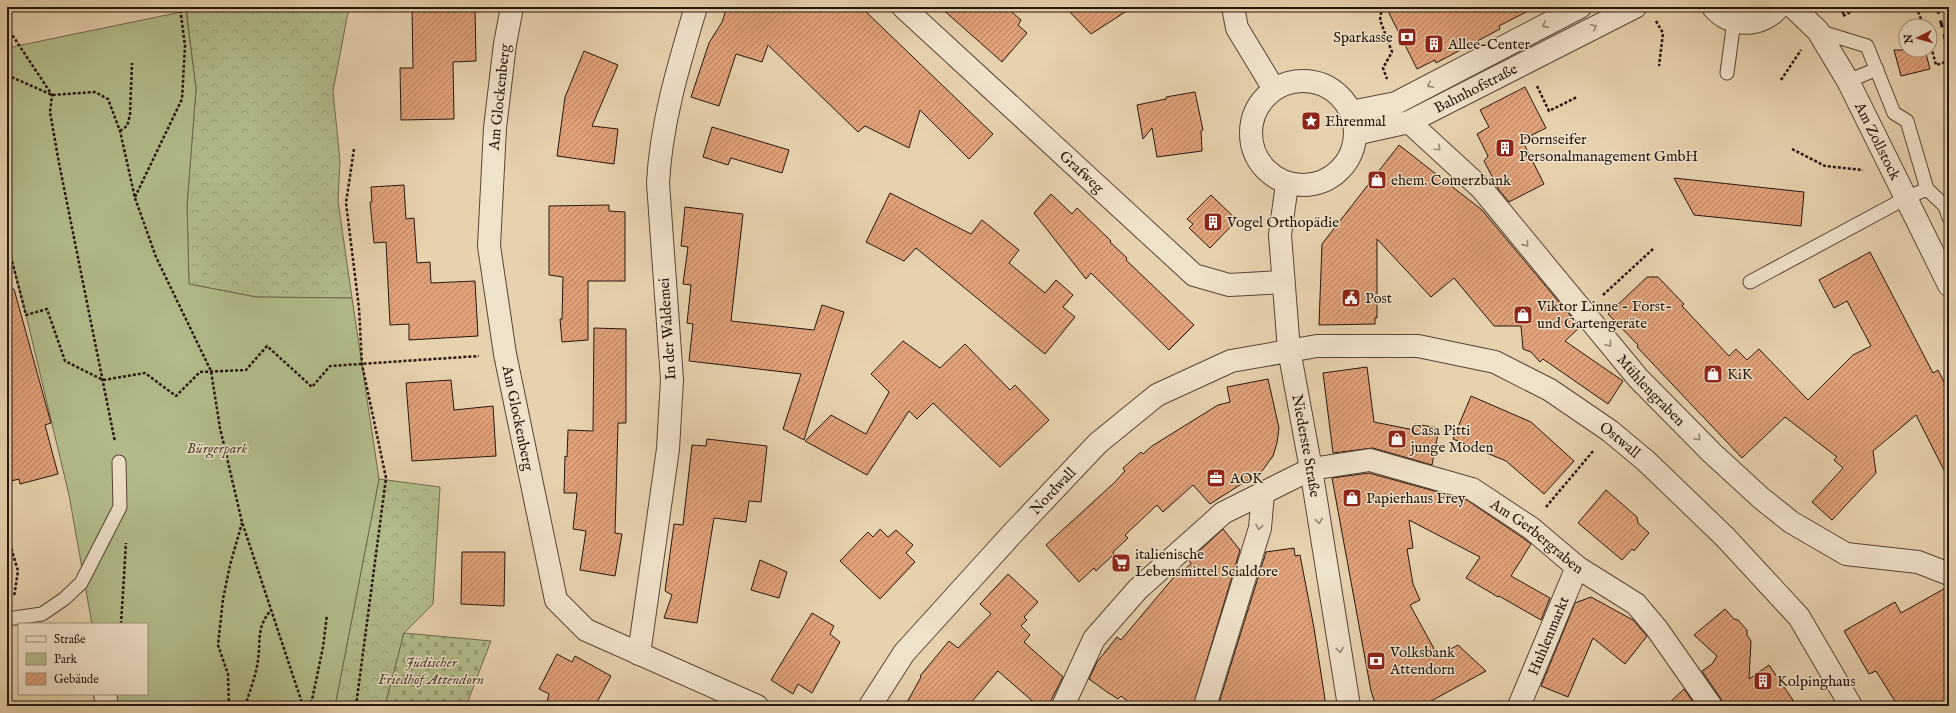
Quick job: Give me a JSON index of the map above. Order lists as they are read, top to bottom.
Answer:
{
  "streets": {
    "street": [
      "Bahnhofstraße",
      "Am Glockenberg",
      "Am Zollstock",
      "Grafweg",
      "In der Waldemei",
      "Mühlengraben",
      "Ostwall",
      "Niederste Straße",
      "Nordwall",
      "Am Gerbergraben",
      "Huhlenmarkt"
    ]
  },
  "crossings": [
    ["Bahnhofstraße", "Mühlengraben"],
    ["Bahnhofstraße", "Niederste Straße"],
    ["Am Glockenberg", "In der Waldemei"],
    ["Grafweg", "Niederste Straße"],
    ["Ostwall", "Niederste Straße"],
    ["Ostwall", "Nordwall"],
    ["Niederste Straße", "Nordwall"],
    ["Niederste Straße", "Am Gerbergraben"],
    ["Am Gerbergraben", "Huhlenmarkt"]
  ],
  "one_way": ["Mühlengraben"],
  "parks": ["Bürgerpark", "Jüdischer Friedhof Attendorn"],
  "places": {
    "bank": ["Sparkasse", "Volksbank Attendorn"],
    "building": [
      "Allee-Center",
      "Dornseifer Personalmanagement GmbH",
      "Vogel Orthopädie",
      "Kolpinghaus"
    ],
    "place": ["Ehrenmal"],
    "shop": [
      "ehem. Comerzbank",
      "Viktor Linne - Forst- und Gartengeräte",
      "KiK",
      "Casa Pitti junge Moden",
      "Papierhaus Frey"
    ],
    "public building": ["Post"],
    "office": ["AOK"],
    "supermarket": ["italienische Lebensmittel Scialdore"]
  },
  "legend": ["Straße", "Park", "Gebäude"],
  "north": "left"
}
